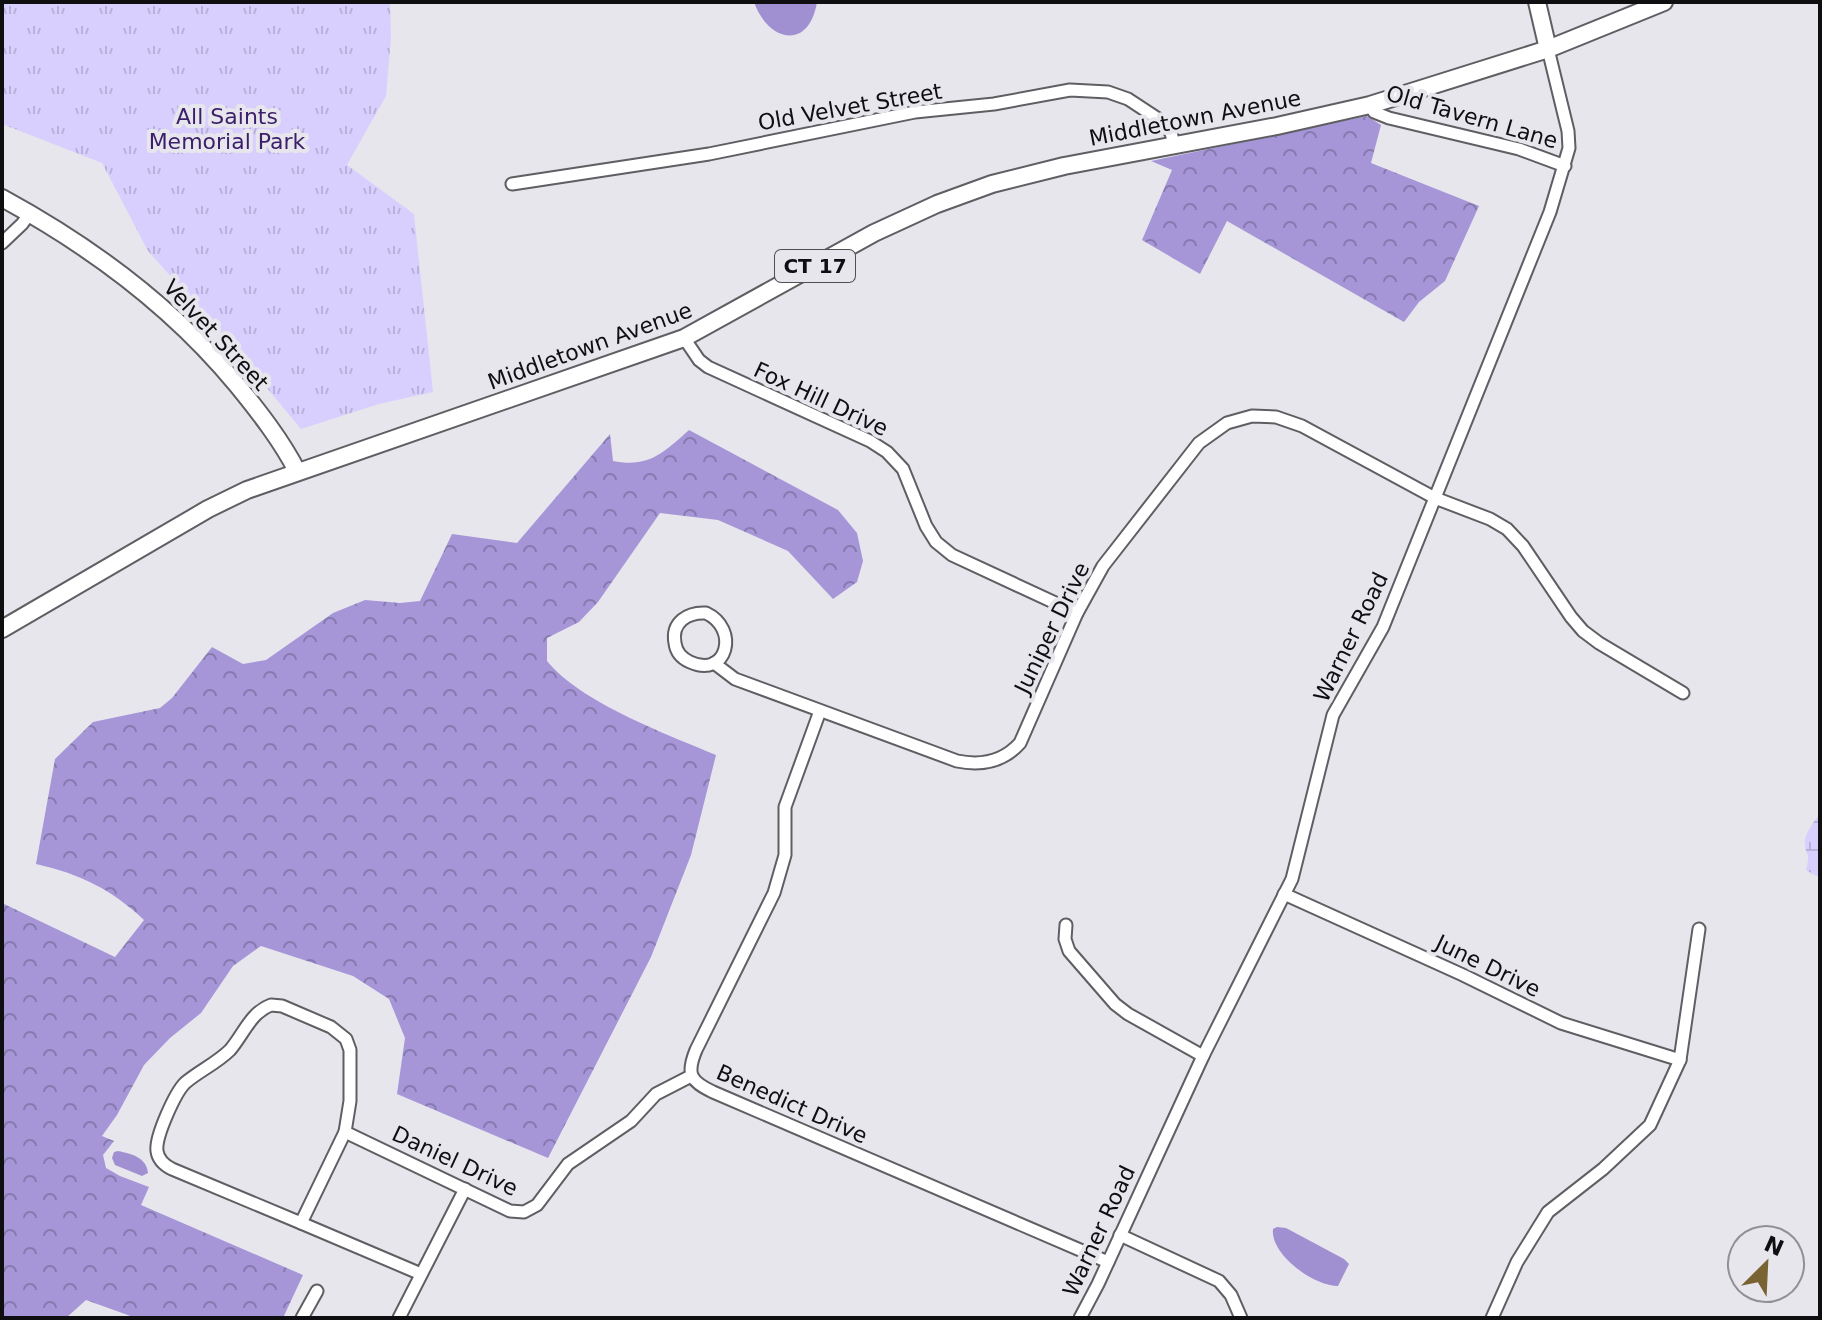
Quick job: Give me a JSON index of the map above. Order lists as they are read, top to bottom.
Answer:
{
  "streets": {
    "main road": ["Middletown Avenue", "CT 17", "Velvet Street"],
    "street": [
      "Old Velvet Street",
      "Old Tavern Lane",
      "Fox Hill Drive",
      "Juniper Drive",
      "Warner Road",
      "June Drive",
      "Benedict Drive",
      "Daniel Drive"
    ]
  },
  "crossings": [
    ["Old Velvet Street", "Middletown Avenue"],
    ["Old Tavern Lane", "Middletown Avenue"],
    ["Old Tavern Lane", "Warner Road"],
    ["Middletown Avenue", "Velvet Street"],
    ["Middletown Avenue", "Fox Hill Drive"],
    ["Middletown Avenue", "Warner Road"],
    ["Fox Hill Drive", "Juniper Drive"],
    ["Juniper Drive", "Warner Road"],
    ["Juniper Drive", "Benedict Drive"],
    ["Warner Road", "June Drive"],
    ["Warner Road", "Benedict Drive"],
    ["Benedict Drive", "Daniel Drive"]
  ],
  "parks": ["All Saints Memorial Park"],
  "north": "top right"
}
